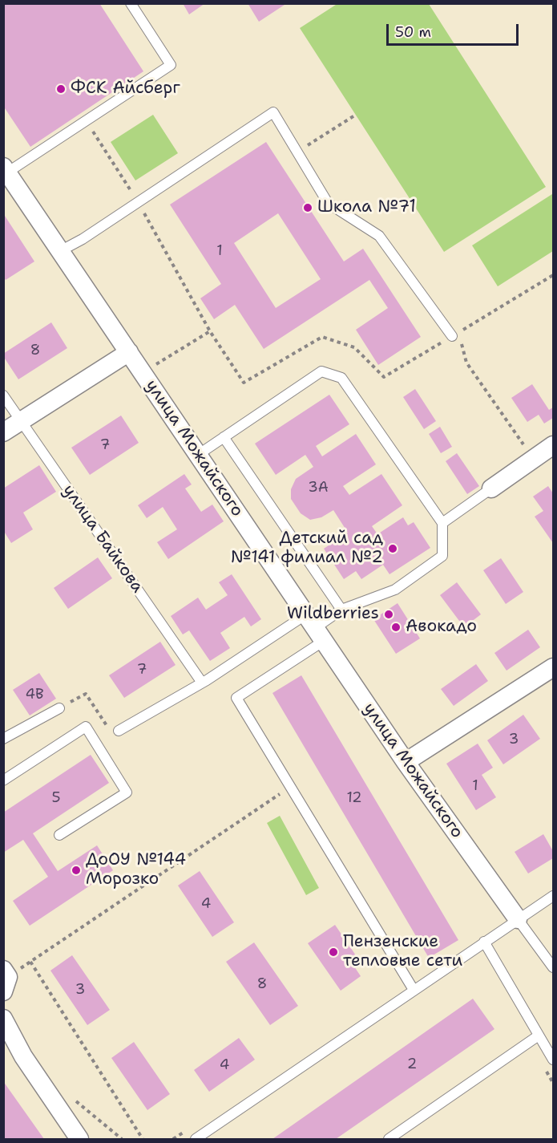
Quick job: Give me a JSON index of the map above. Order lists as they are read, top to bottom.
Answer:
{
  "streets": {
    "street": ["улица Можайского"],
    "lane": ["улица Байкова"]
  },
  "places": [
    "ФСК Айсберг",
    "Школа №71",
    "Детский сад №141 филиал №2",
    "Wildberries",
    "Авокадо",
    "ДоОУ №144 Морозко",
    "Пензенские тепловые сети"
  ],
  "house_numbers": [
    "1",
    "8",
    "7",
    "3А",
    "7",
    "4В",
    "3",
    "1",
    "5",
    "12",
    "4",
    "8",
    "3",
    "2",
    "4"
  ],
  "scale_bar": "50 m"
}
